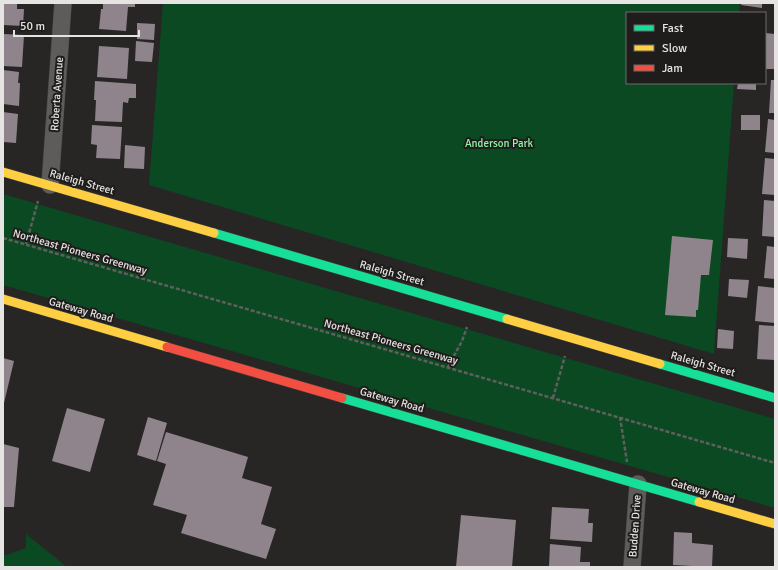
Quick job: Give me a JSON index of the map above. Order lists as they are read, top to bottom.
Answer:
{
  "streets": {
    "street": [
      "Roberta Avenue",
      "Raleigh Street",
      "Gateway Road",
      "Budden Drive"
    ],
    "path": ["Northeast Pioneers Greenway"]
  },
  "crossings": [
    ["Roberta Avenue", "Raleigh Street"],
    ["Gateway Road", "Budden Drive"]
  ],
  "parks": ["Anderson Park"],
  "legend": ["Fast", "Slow", "Jam"],
  "scale_bar": "50 m"
}
